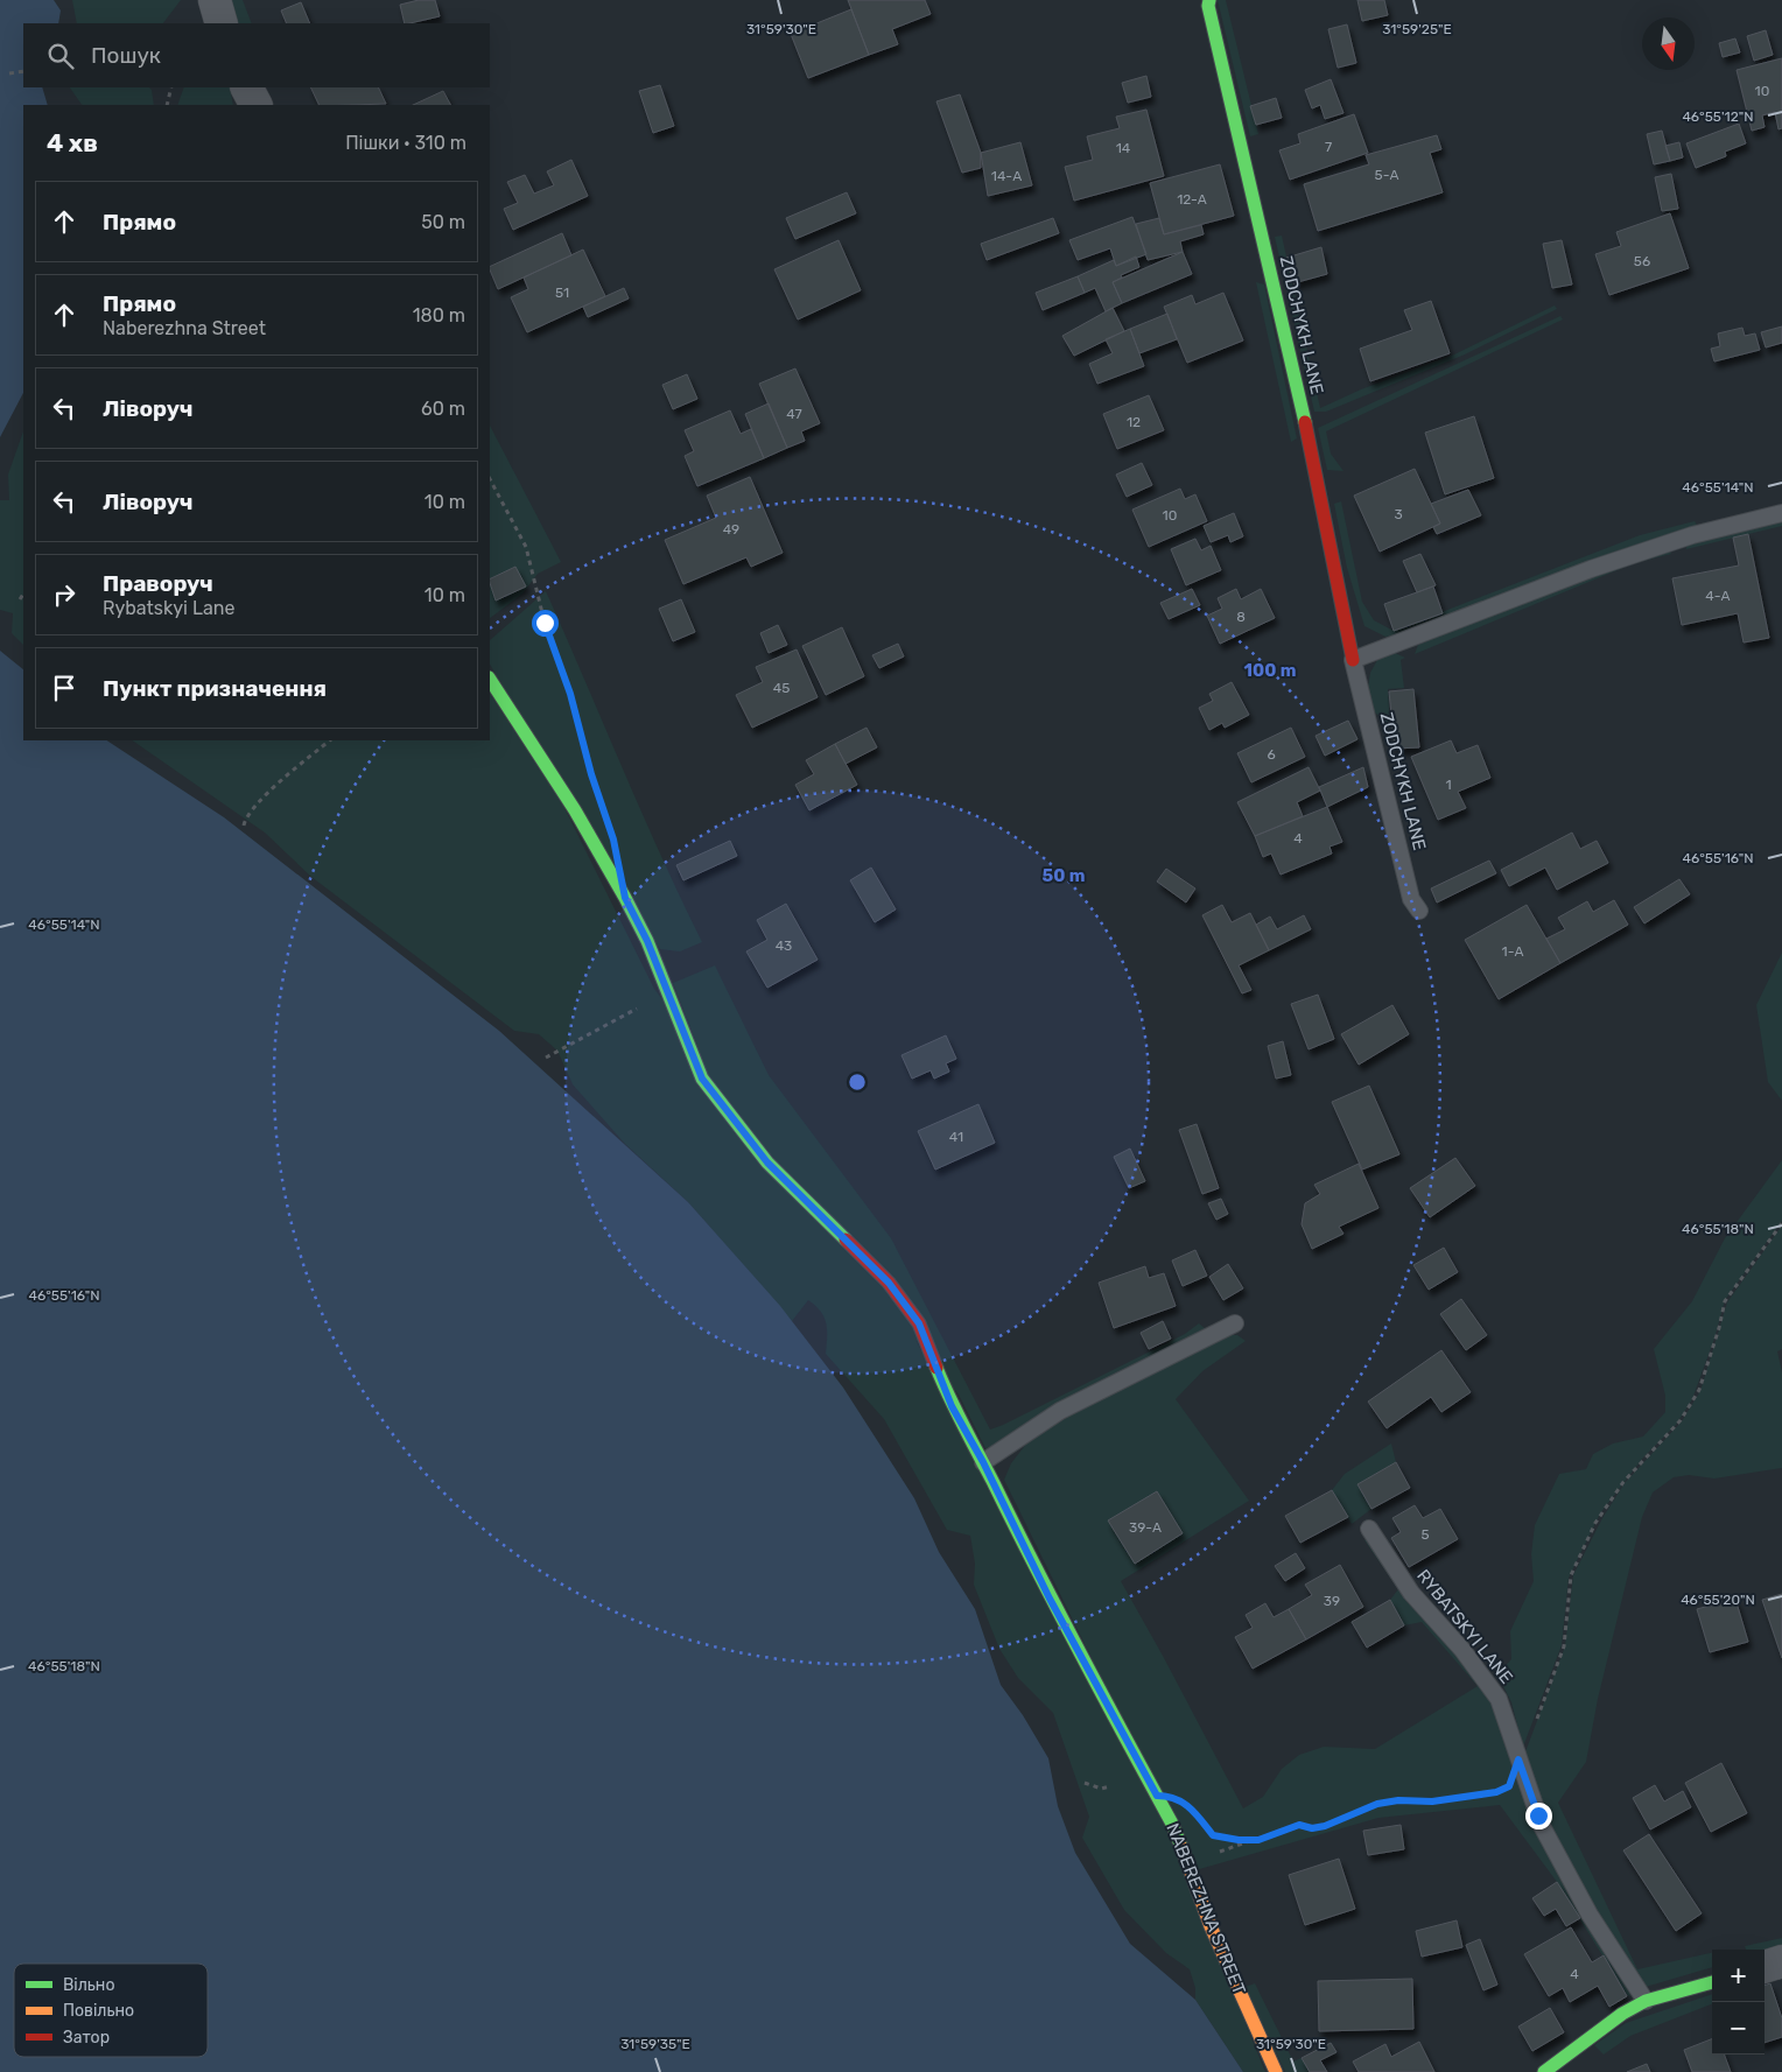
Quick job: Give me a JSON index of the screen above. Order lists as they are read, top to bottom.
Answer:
{
  "streets": {
    "street": ["ZODCHYKH LANE", "NABEREZHNA STREET"],
    "lane": ["RYBATSKYI LANE"]
  },
  "house_numbers": [
    "10",
    "7",
    "14",
    "5-А",
    "14-А",
    "12-А",
    "56",
    "51",
    "47",
    "12",
    "3",
    "10",
    "49",
    "4-А",
    "8",
    "45",
    "6",
    "1",
    "4",
    "43",
    "1-А",
    "41",
    "39-А",
    "5",
    "39",
    "4"
  ],
  "legend": ["Вільно", "Повільно", "Затор"],
  "north": "bottom",
  "page": {
    "search": "Пошук",
    "heading": ["4 хв", "Пішки · 310 m"],
    "list": [
      ["Прямо", "50 m"],
      ["Прямо", "Naberezhna Street", "180 m"],
      ["Ліворуч", "60 m"],
      ["Ліворуч", "10 m"],
      ["Праворуч", "Rybatskyi Lane", "10 m"],
      "Пункт призначення"
    ],
    "map_buttons": ["+", "−"]
  },
  "coordinates": [
    "31°59'30\"E",
    "31°59'25\"E",
    "46°55'12\"N",
    "46°55'14\"N",
    "46°55'16\"N",
    "46°55'18\"N",
    "46°55'20\"N",
    "31°59'35\"E"
  ],
  "rings": ["100 m", "50 m"]
}
